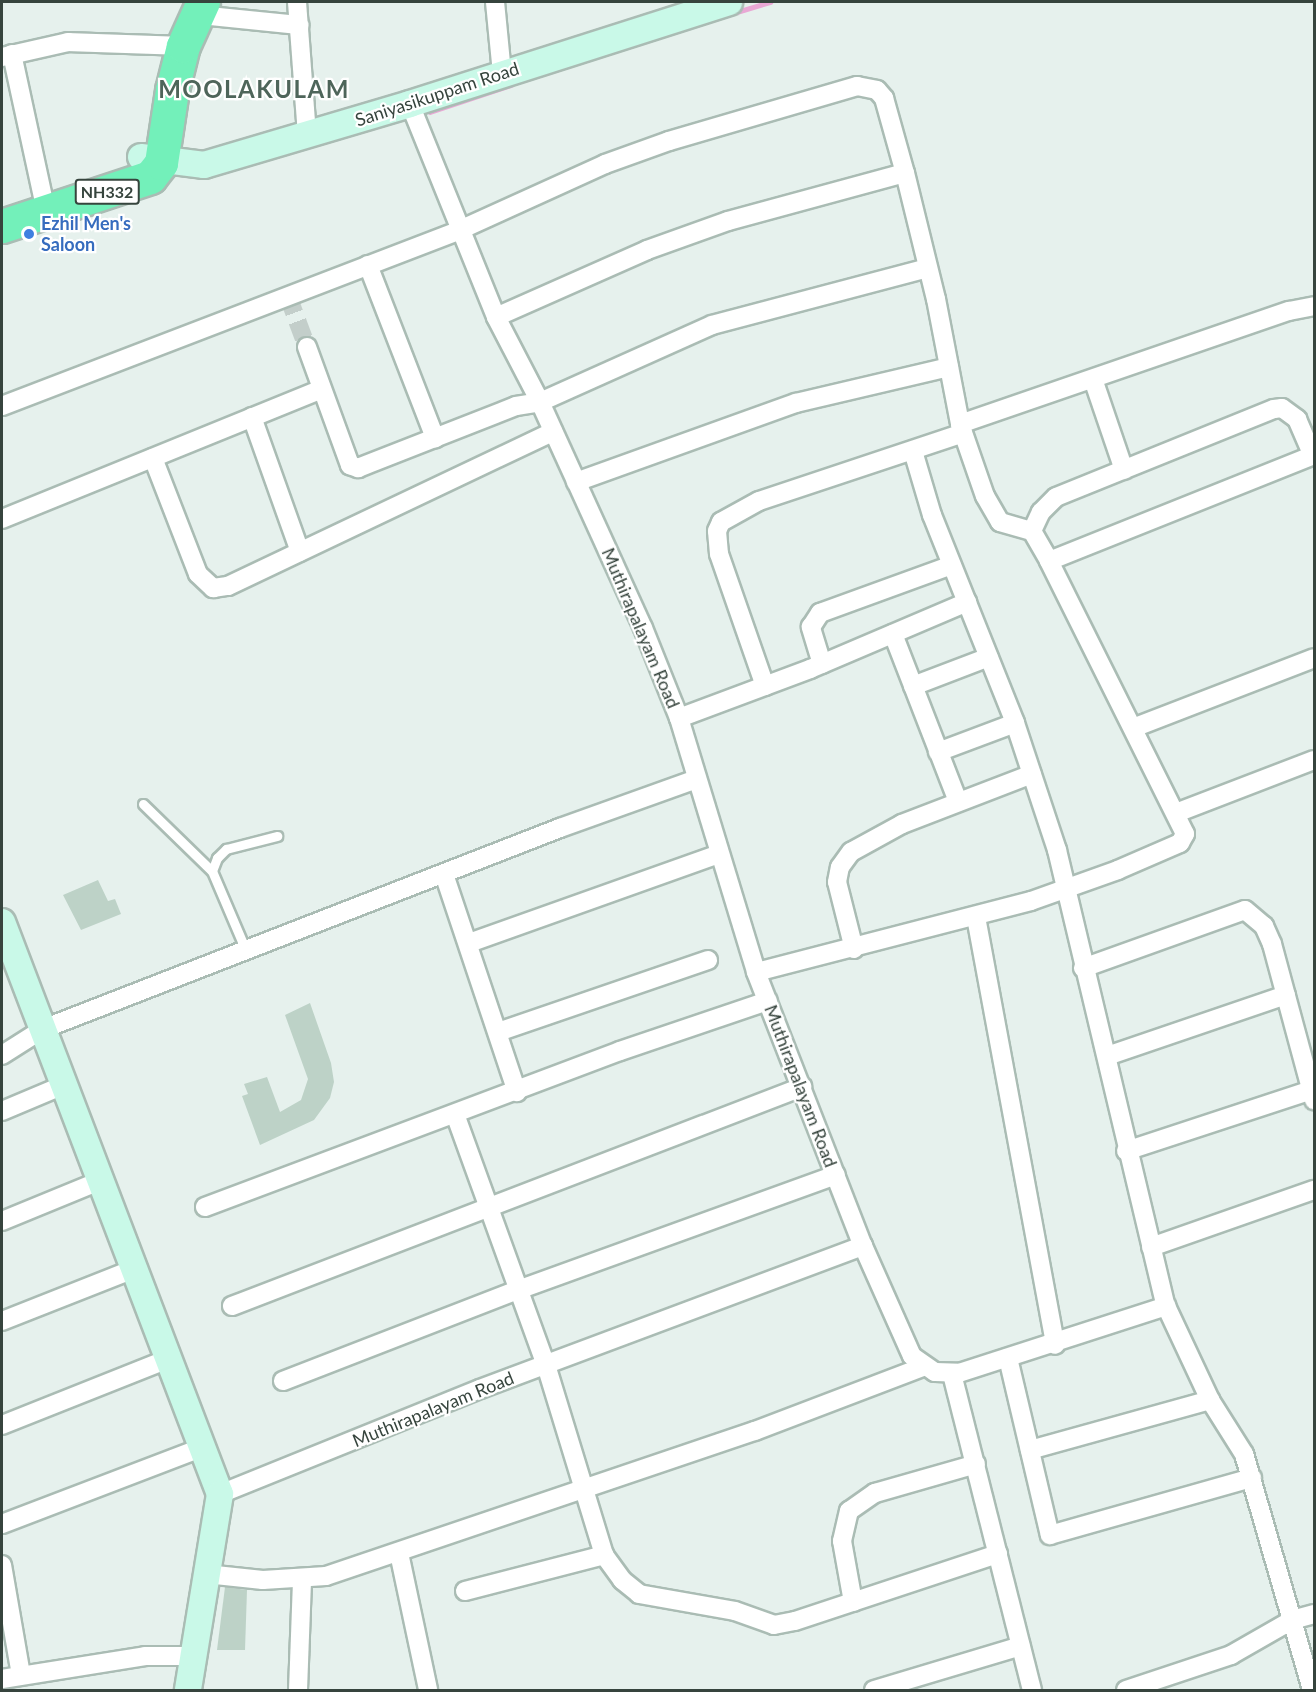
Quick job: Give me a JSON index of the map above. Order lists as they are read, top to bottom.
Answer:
{
  "streets": {
    "highway": ["NH332"],
    "street": ["Saniyasikuppam Road", "Muthirapalayam Road"]
  },
  "crossings": [
    ["Saniyasikuppam Road", "NH332"],
    ["Saniyasikuppam Road", "Muthirapalayam Road"]
  ],
  "districts": ["MOOLAKULAM"],
  "places": ["Ezhil Men's Saloon"]
}
